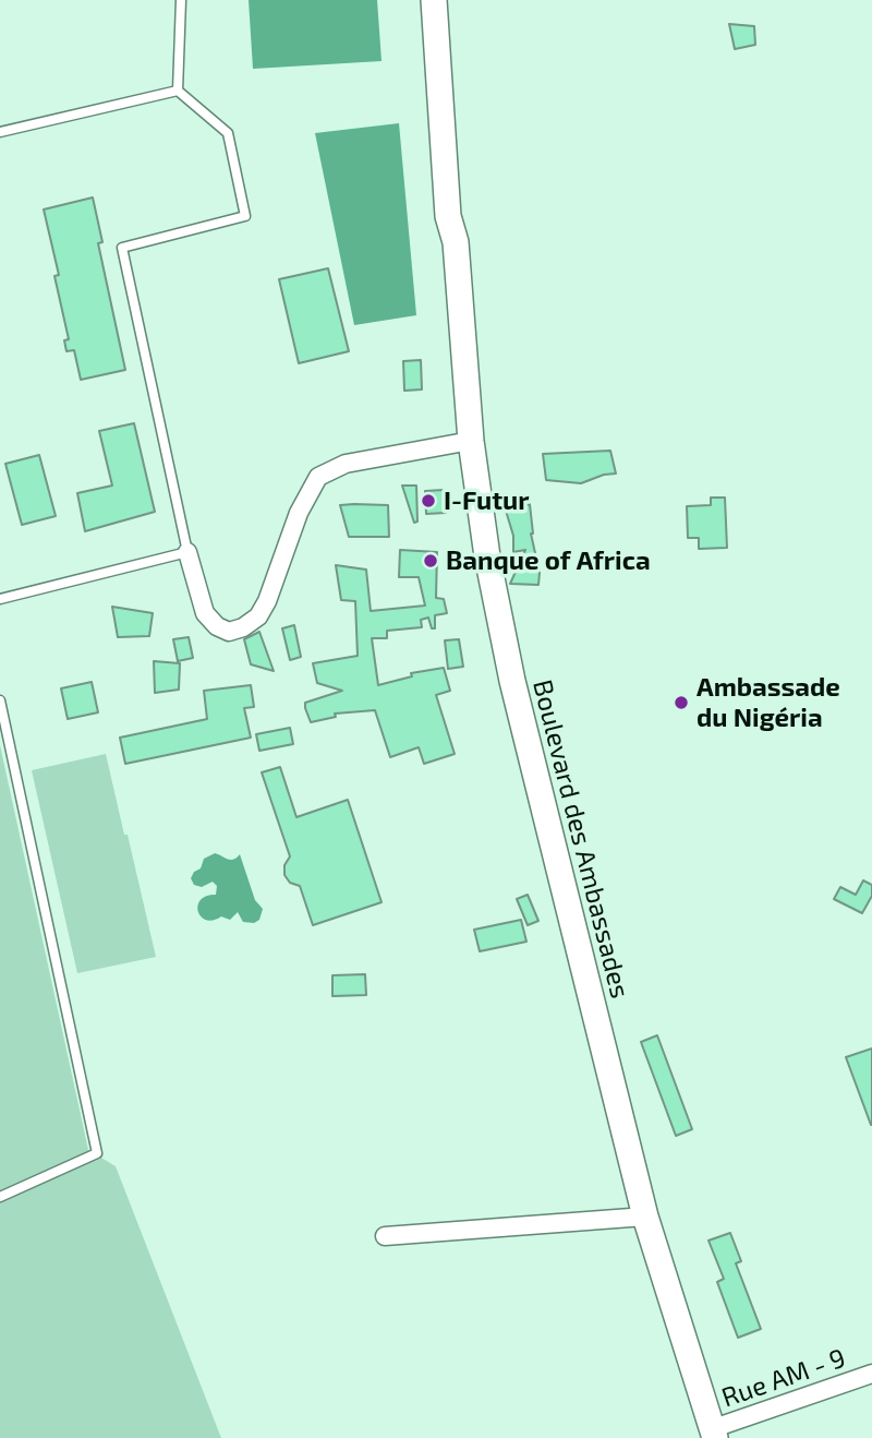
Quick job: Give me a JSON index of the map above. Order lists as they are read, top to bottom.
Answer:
{
  "streets": {
    "main road": ["Boulevard des Ambassades"],
    "street": ["Rue AM - 9"]
  },
  "crossings": [
    ["Boulevard des Ambassades", "Rue AM - 9"]
  ],
  "places": ["I-Futur", "Banque of Africa", "Ambassade du Nigéria"]
}
